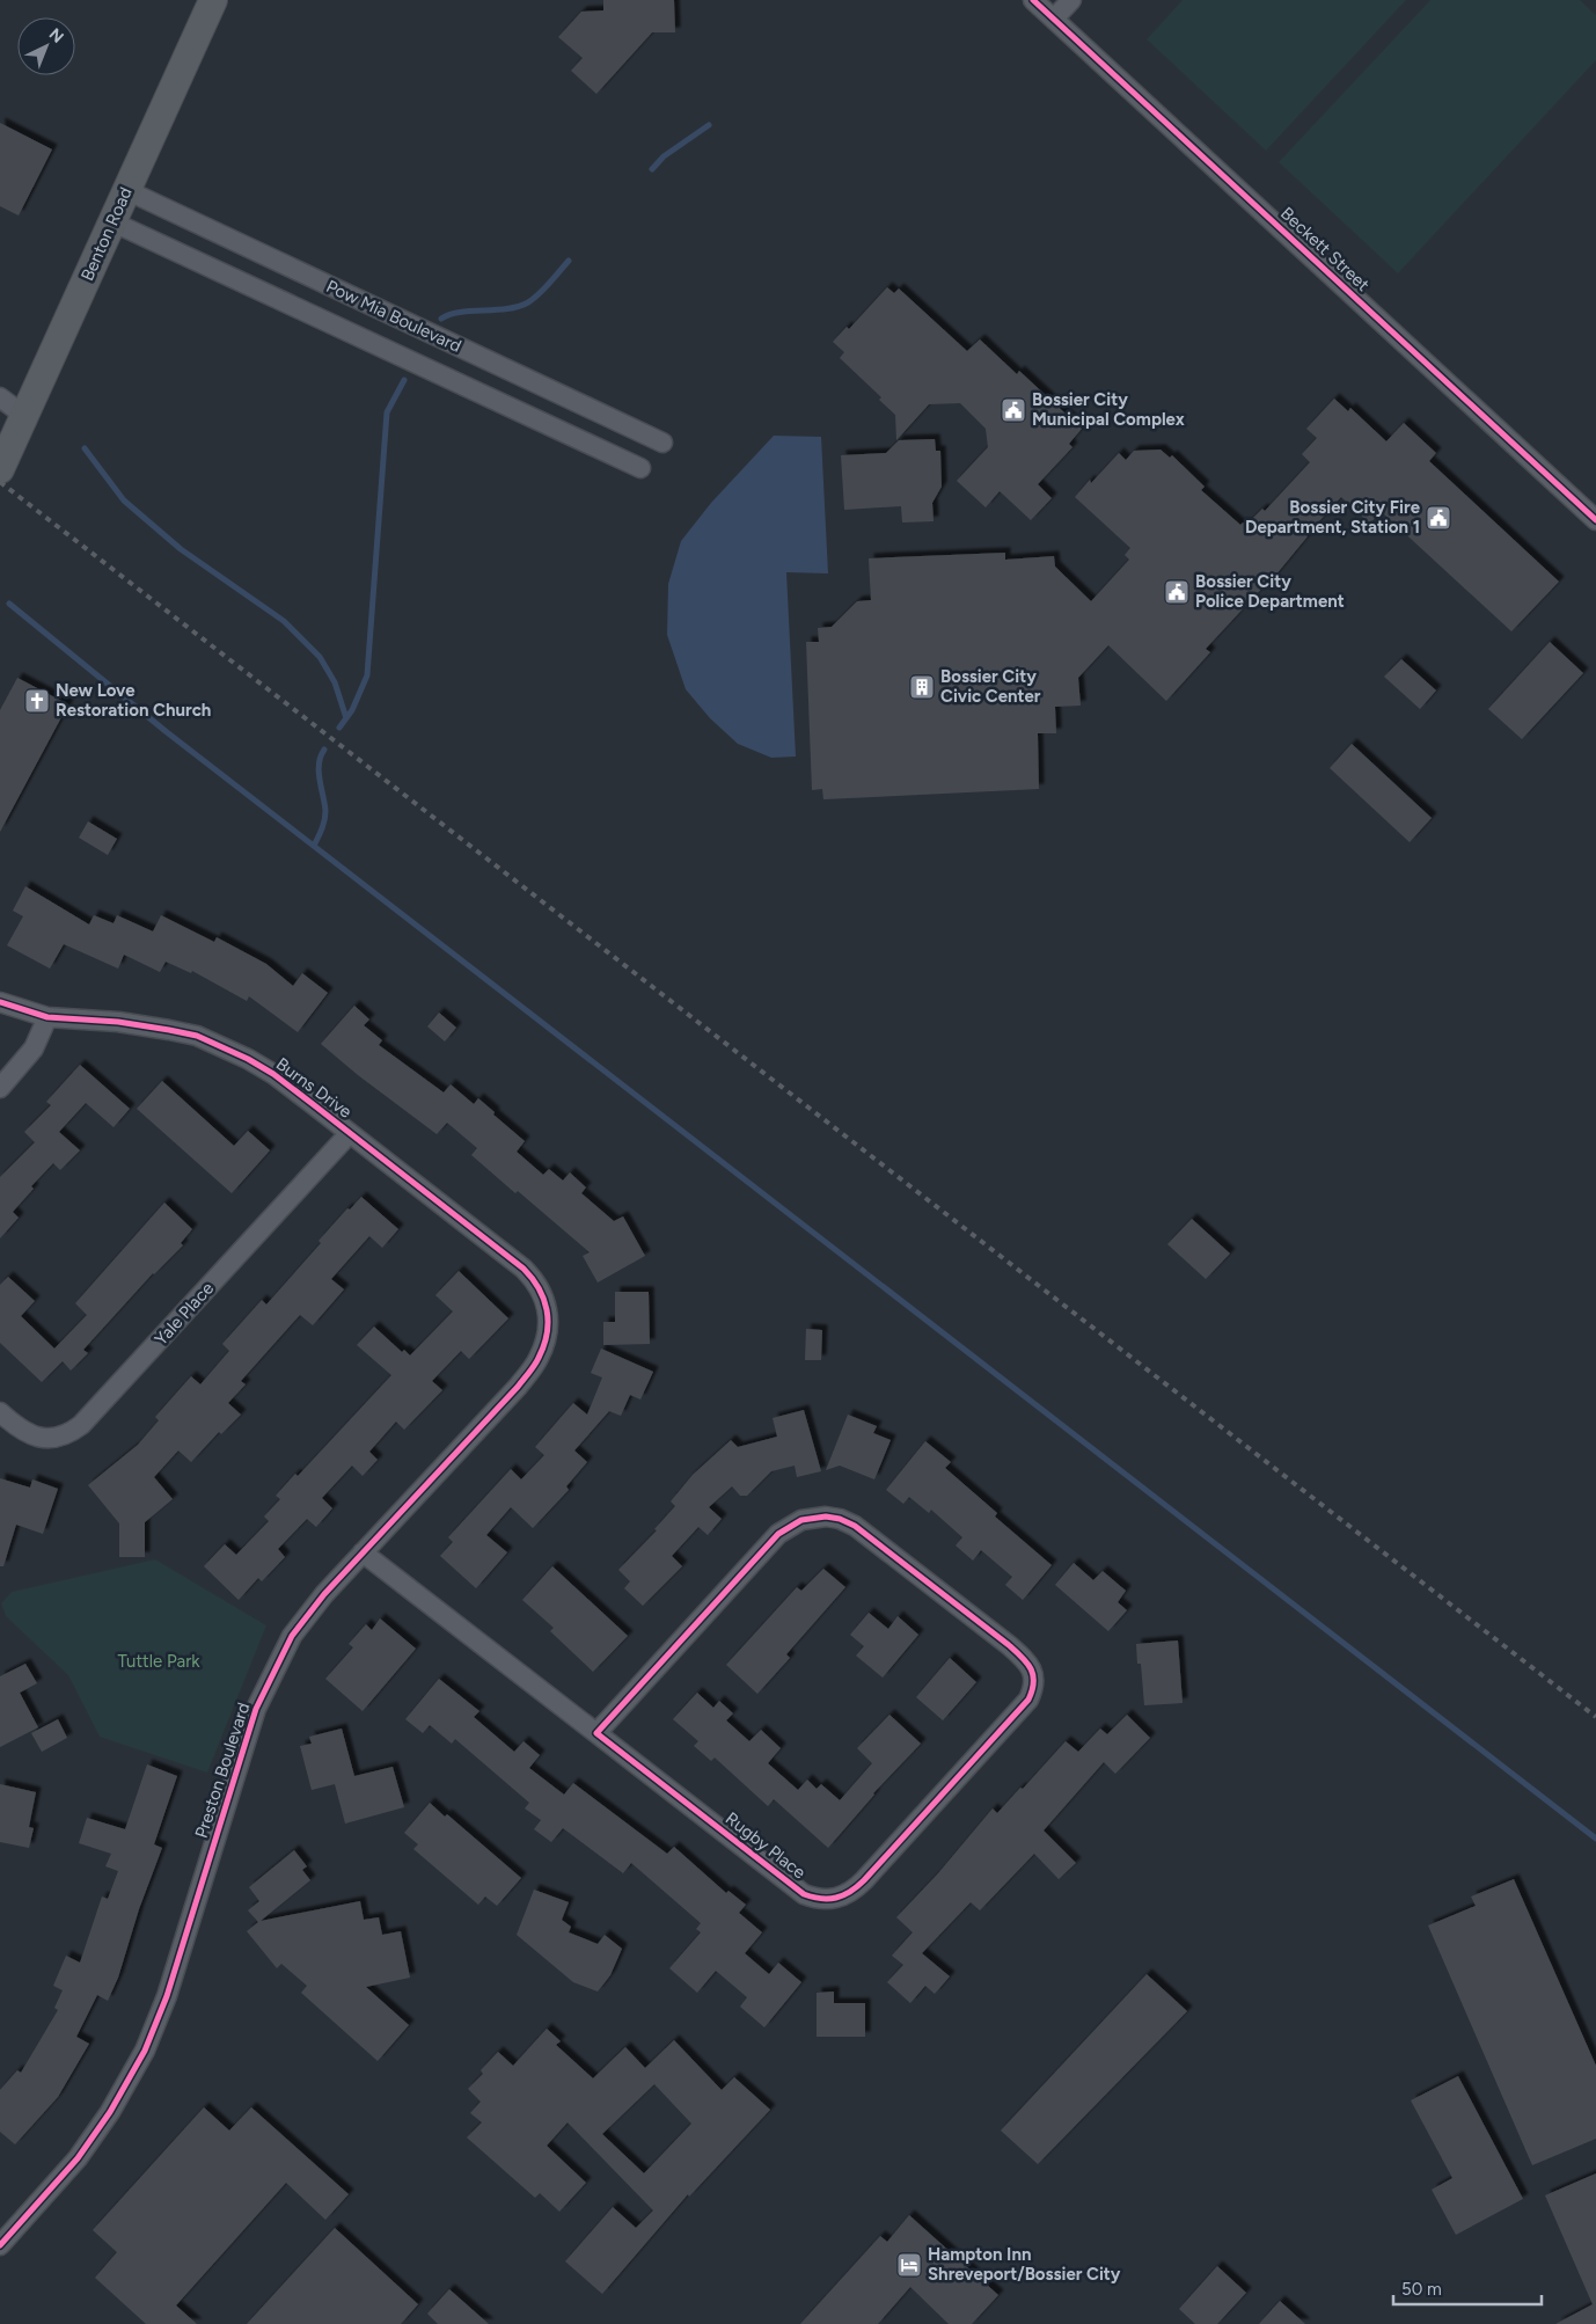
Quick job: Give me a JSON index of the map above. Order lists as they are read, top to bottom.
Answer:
{
  "streets": {
    "main road": ["Benton Road"],
    "street": [
      "Beckett Street",
      "Pow Mia Boulevard",
      "Burns Drive",
      "Yale Place",
      "Preston Boulevard",
      "Rugby Place"
    ]
  },
  "crossings": [
    ["Benton Road", "Pow Mia Boulevard"],
    ["Burns Drive", "Yale Place"],
    ["Burns Drive", "Preston Boulevard"],
    ["Preston Boulevard", "Rugby Place"]
  ],
  "parks": ["Tuttle Park"],
  "places": {
    "public building": ["Bossier City Municipal Complex", "Bossier City Fire Department, Station 1", "Bossier City Police Department"],
    "building": ["Bossier City Civic Center"],
    "church": ["New Love Restoration Church"],
    "hotel": ["Hampton Inn Shreveport/Bossier City"]
  },
  "scale_bar": "50 m",
  "north": "top right"
}
